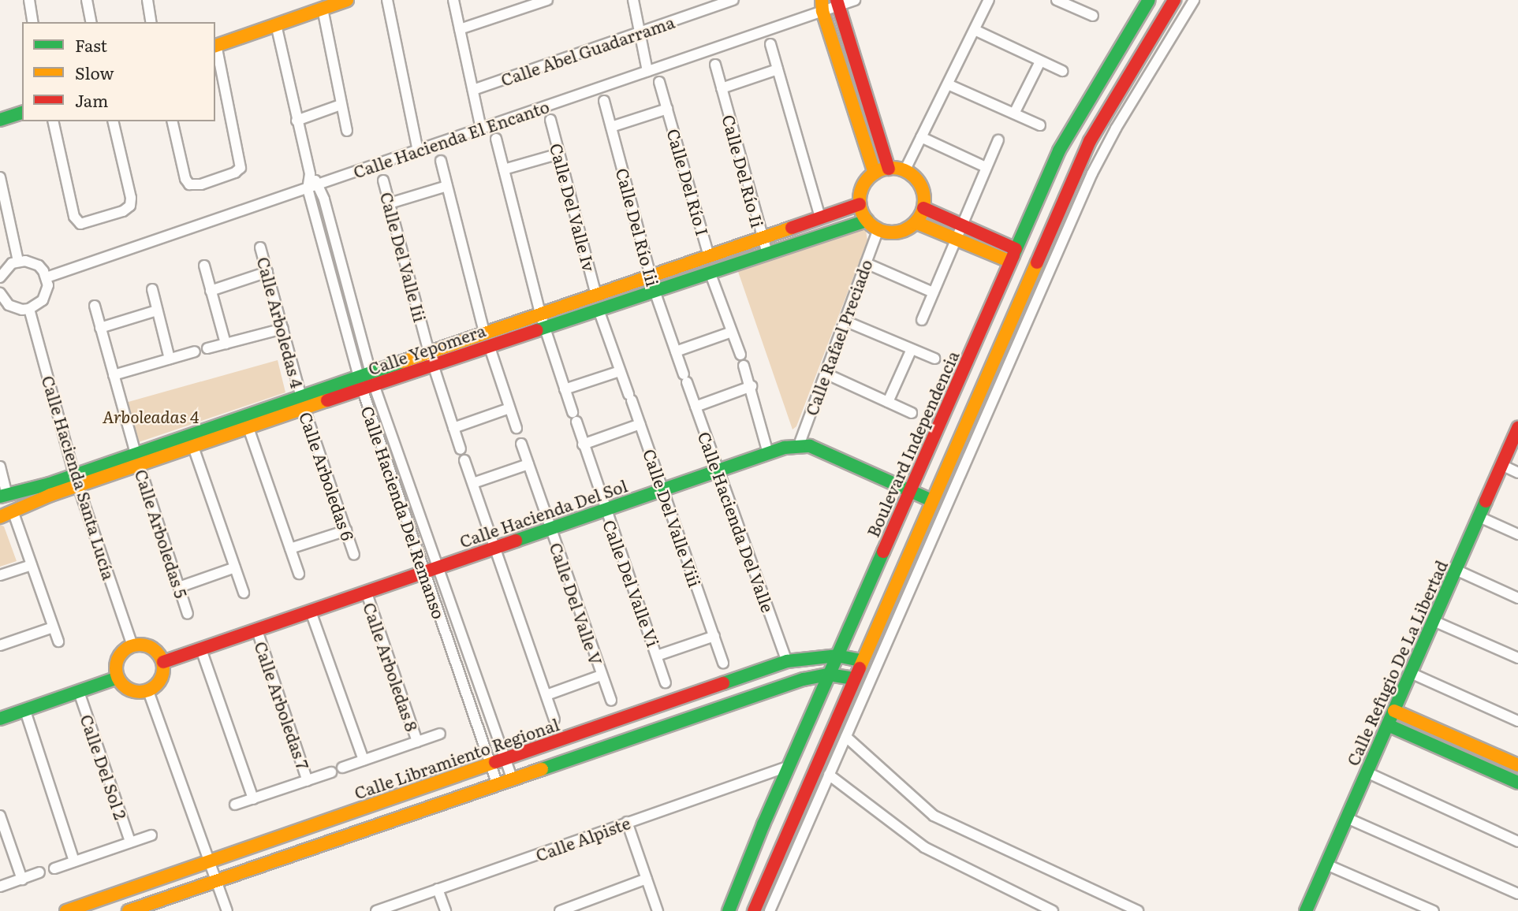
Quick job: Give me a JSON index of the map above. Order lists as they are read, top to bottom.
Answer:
{
  "streets": {
    "street": [
      "Calle Abel Guadarrama",
      "Calle Hacienda El Encanto",
      "Calle Del Río Ii",
      "Calle Del Río I",
      "Calle Del Valle Iv",
      "Calle Del Río Iii",
      "Calle Del Valle Iii",
      "Calle Arboledas 4",
      "Calle Rafael Preciado",
      "Calle Yepomera",
      "Boulevard Independencia",
      "Calle Arboledas 6",
      "Calle Hacienda Santa Lucía",
      "Calle Hacienda Del Remanso",
      "Calle Hacienda Del Sol",
      "Calle Del Valle Viii",
      "Calle Hacienda Del Valle",
      "Calle Arboledas 5",
      "Calle Del Valle Vi",
      "Calle Del Valle V",
      "Calle Refugio De La Libertad",
      "Calle Arboledas 8",
      "Calle Arboledas 7",
      "Calle Libramiento Regional",
      "Calle Del Sol 2",
      "Calle Alpiste"
    ]
  },
  "crossings": [
    ["Calle Hacienda El Encanto", "Calle Hacienda Del Remanso"],
    ["Calle Del Río Ii", "Calle Yepomera"],
    ["Calle Del Río I", "Calle Del Río Iii"],
    ["Calle Del Río I", "Calle Yepomera"],
    ["Calle Del Valle Iv", "Calle Yepomera"],
    ["Calle Del Río Iii", "Calle Yepomera"],
    ["Calle Del Río Iii", "Calle Hacienda Del Valle"],
    ["Calle Del Valle Iii", "Calle Yepomera"],
    ["Calle Arboledas 4", "Calle Yepomera"],
    ["Calle Arboledas 4", "Calle Arboledas 6"],
    ["Calle Rafael Preciado", "Calle Yepomera"],
    ["Calle Rafael Preciado", "Calle Hacienda Del Sol"],
    ["Calle Yepomera", "Calle Arboledas 6"],
    ["Calle Yepomera", "Calle Hacienda Santa Lucía"],
    ["Calle Yepomera", "Calle Hacienda Del Remanso"],
    ["Calle Yepomera", "Calle Arboledas 5"],
    ["Boulevard Independencia", "Calle Hacienda Del Sol"],
    ["Boulevard Independencia", "Calle Libramiento Regional"],
    ["Boulevard Independencia", "Calle Alpiste"],
    ["Calle Hacienda Santa Lucía", "Calle Hacienda Del Sol"],
    ["Calle Hacienda Del Remanso", "Calle Hacienda Del Sol"],
    ["Calle Hacienda Del Remanso", "Calle Libramiento Regional"],
    ["Calle Hacienda Del Sol", "Calle Del Valle Viii"],
    ["Calle Hacienda Del Sol", "Calle Hacienda Del Valle"],
    ["Calle Hacienda Del Sol", "Calle Del Valle Vi"],
    ["Calle Hacienda Del Sol", "Calle Del Valle V"],
    ["Calle Hacienda Del Sol", "Calle Arboledas 8"],
    ["Calle Hacienda Del Sol", "Calle Arboledas 7"],
    ["Calle Hacienda Del Valle", "Calle Libramiento Regional"]
  ],
  "parks": ["Arboleadas 4"],
  "legend": ["Fast", "Slow", "Jam"]
}
